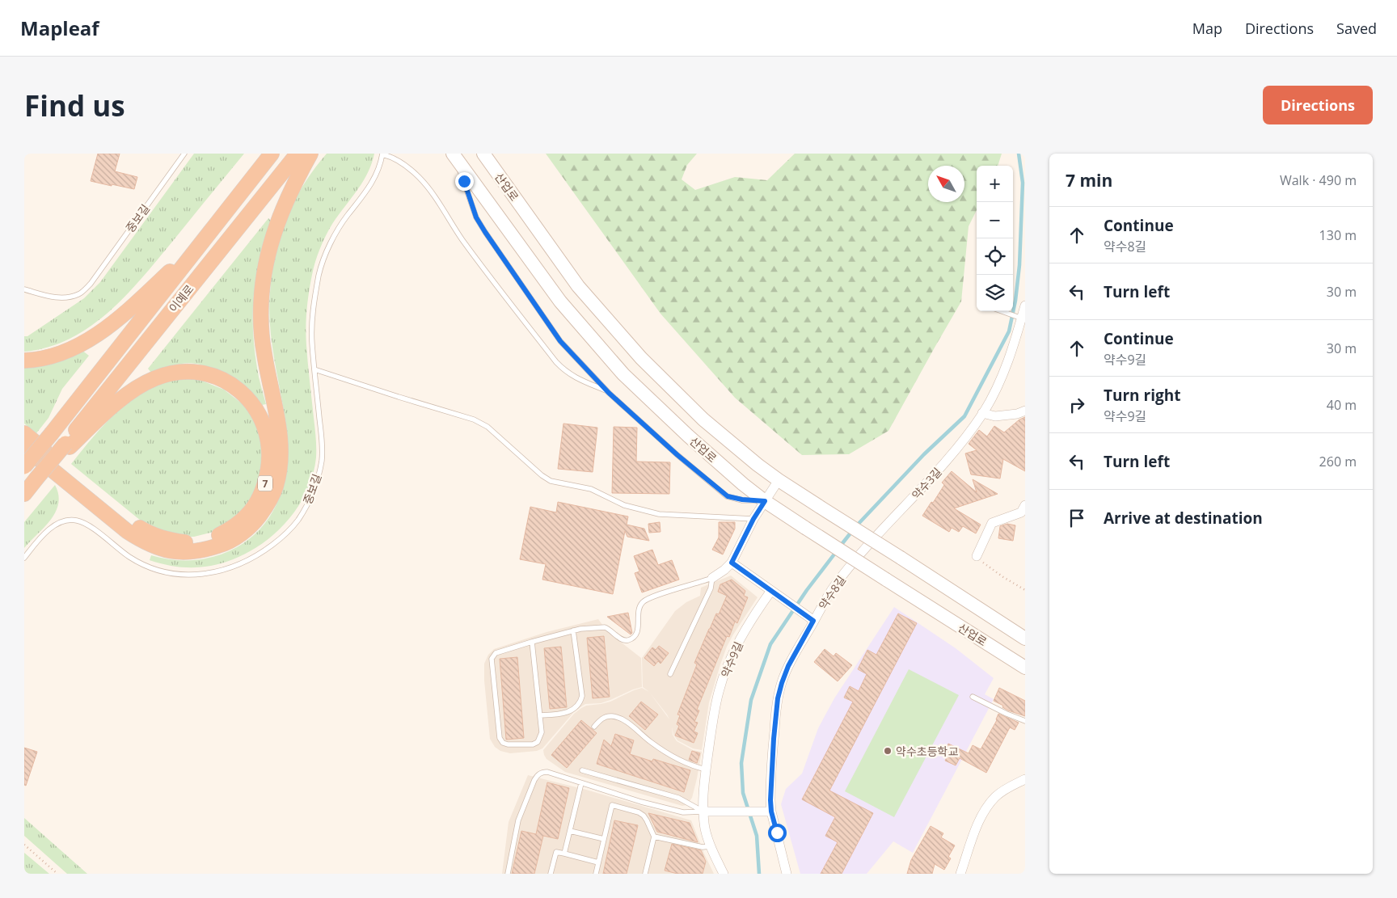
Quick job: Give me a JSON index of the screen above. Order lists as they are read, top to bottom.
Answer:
{
  "streets": {
    "highway": ["이예로", "7"],
    "main road": ["산업로"],
    "street": ["약수3길", "약수8길", "약수9길"],
    "lane": ["중보길"]
  },
  "crossings": [
    ["이예로", "7"],
    ["약수3길", "약수8길"]
  ],
  "places": ["약수초등학교"],
  "north": "top left",
  "page": {
    "header": "Mapleaf",
    "nav": ["Map", "Directions", "Saved"],
    "buttons": "Directions",
    "title": "Find us",
    "heading": ["7 min", "Walk · 490 m"],
    "map_buttons": ["+", "−"],
    "list": [
      ["Continue", "약수8길", "130 m"],
      ["Turn left", "30 m"],
      ["Continue", "약수9길", "30 m"],
      ["Turn right", "약수9길", "40 m"],
      ["Turn left", "260 m"],
      "Arrive at destination"
    ]
  }
}
